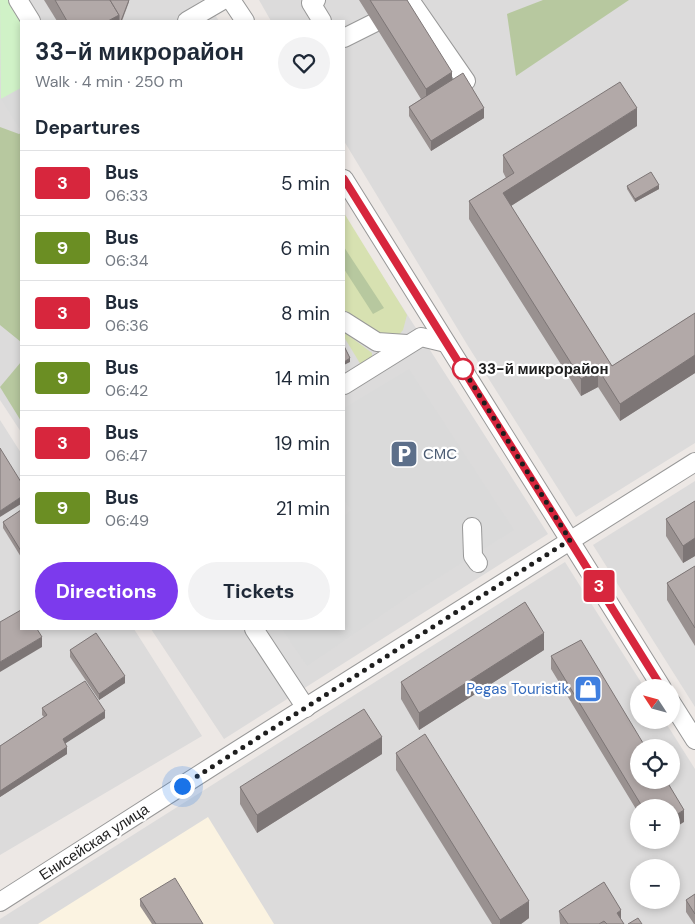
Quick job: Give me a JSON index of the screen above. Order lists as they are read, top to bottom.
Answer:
{
  "streets": {
    "street": ["Енисейская улица"]
  },
  "places": {
    "other": ["33-й микрорайон"],
    "parking": ["СМС"],
    "shop": ["Pegas Touristik"]
  },
  "lines": ["bus line 3"],
  "north": "top left",
  "page": {
    "on_map": "3",
    "heading": [
      ["33-й микрорайон", "Walk · 4 min · 250 m"],
      "Departures"
    ],
    "list": [
      {
        "mark": "3",
        "name": "Bus",
        "note": "06:33",
        "value": "5 min"
      },
      {
        "mark": "9",
        "name": "Bus",
        "note": "06:34",
        "value": "6 min"
      },
      {
        "mark": "3",
        "name": "Bus",
        "note": "06:36",
        "value": "8 min"
      },
      {
        "mark": "9",
        "name": "Bus",
        "note": "06:42",
        "value": "14 min"
      },
      {
        "mark": "3",
        "name": "Bus",
        "note": "06:47",
        "value": "19 min"
      },
      {
        "mark": "9",
        "name": "Bus",
        "note": "06:49",
        "value": "21 min"
      }
    ],
    "buttons": ["Directions", "Tickets"],
    "map_buttons": ["+", "−"]
  }
}
